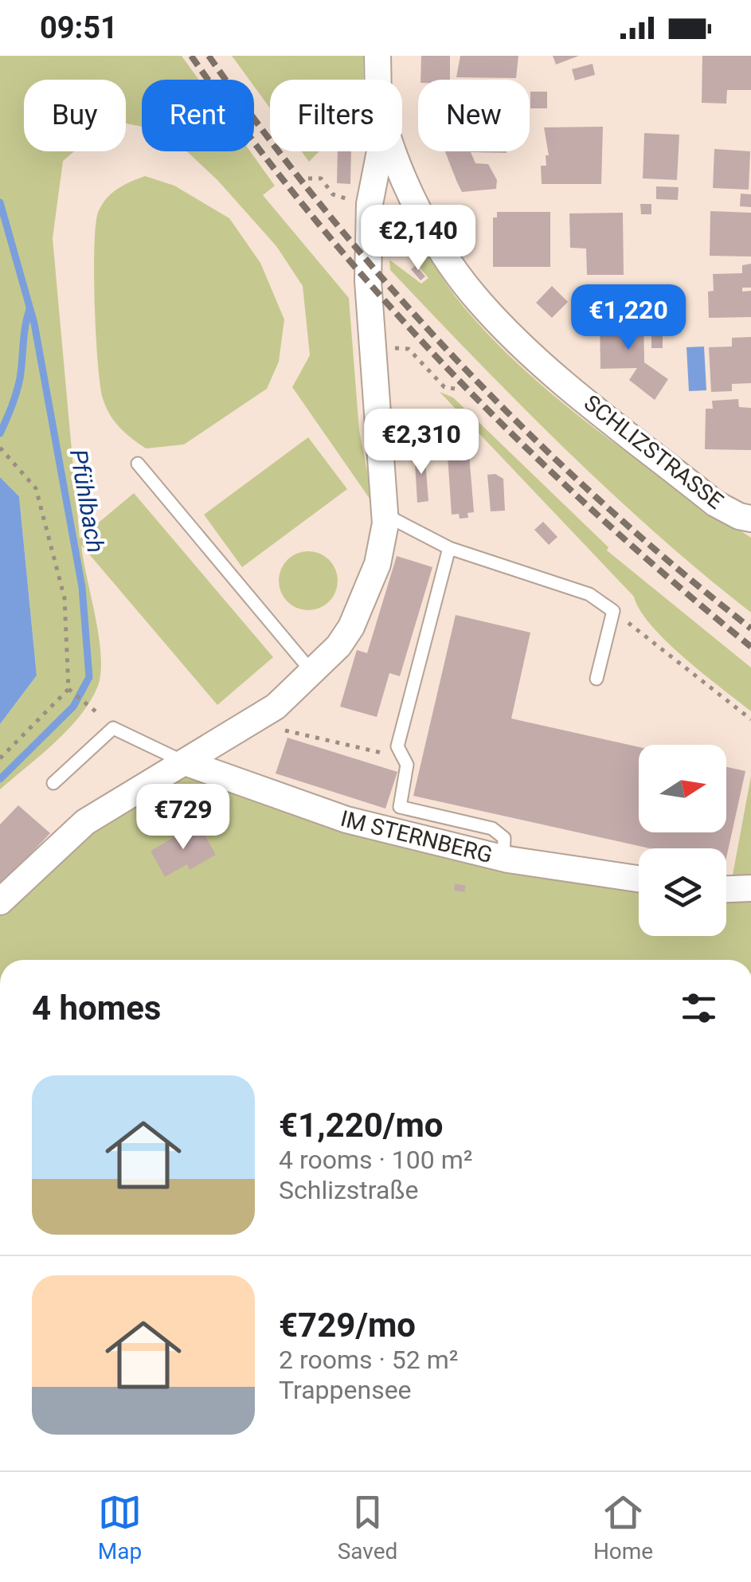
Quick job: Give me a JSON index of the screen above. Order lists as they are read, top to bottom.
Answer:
{
  "streets": {
    "street": ["SCHLIZSTRASSE", "IM STERNBERG"]
  },
  "water": ["Pfühlbach"],
  "north": "right",
  "page": {
    "status": "09:51",
    "chip": [
      "Buy",
      "Rent",
      "Filters",
      "New"
    ],
    "price": [
      "€2,140",
      "€1,220",
      "€2,310",
      "€729"
    ],
    "heading": "4 homes",
    "list": [
      {
        "name": "€1,220/mo",
        "note": "4 rooms · 100 m² · Schlizstraße"
      },
      {
        "name": "€729/mo",
        "note": "2 rooms · 52 m² · Trappensee"
      }
    ],
    "tabs": ["Map", "Saved", "Home"]
  }
}
